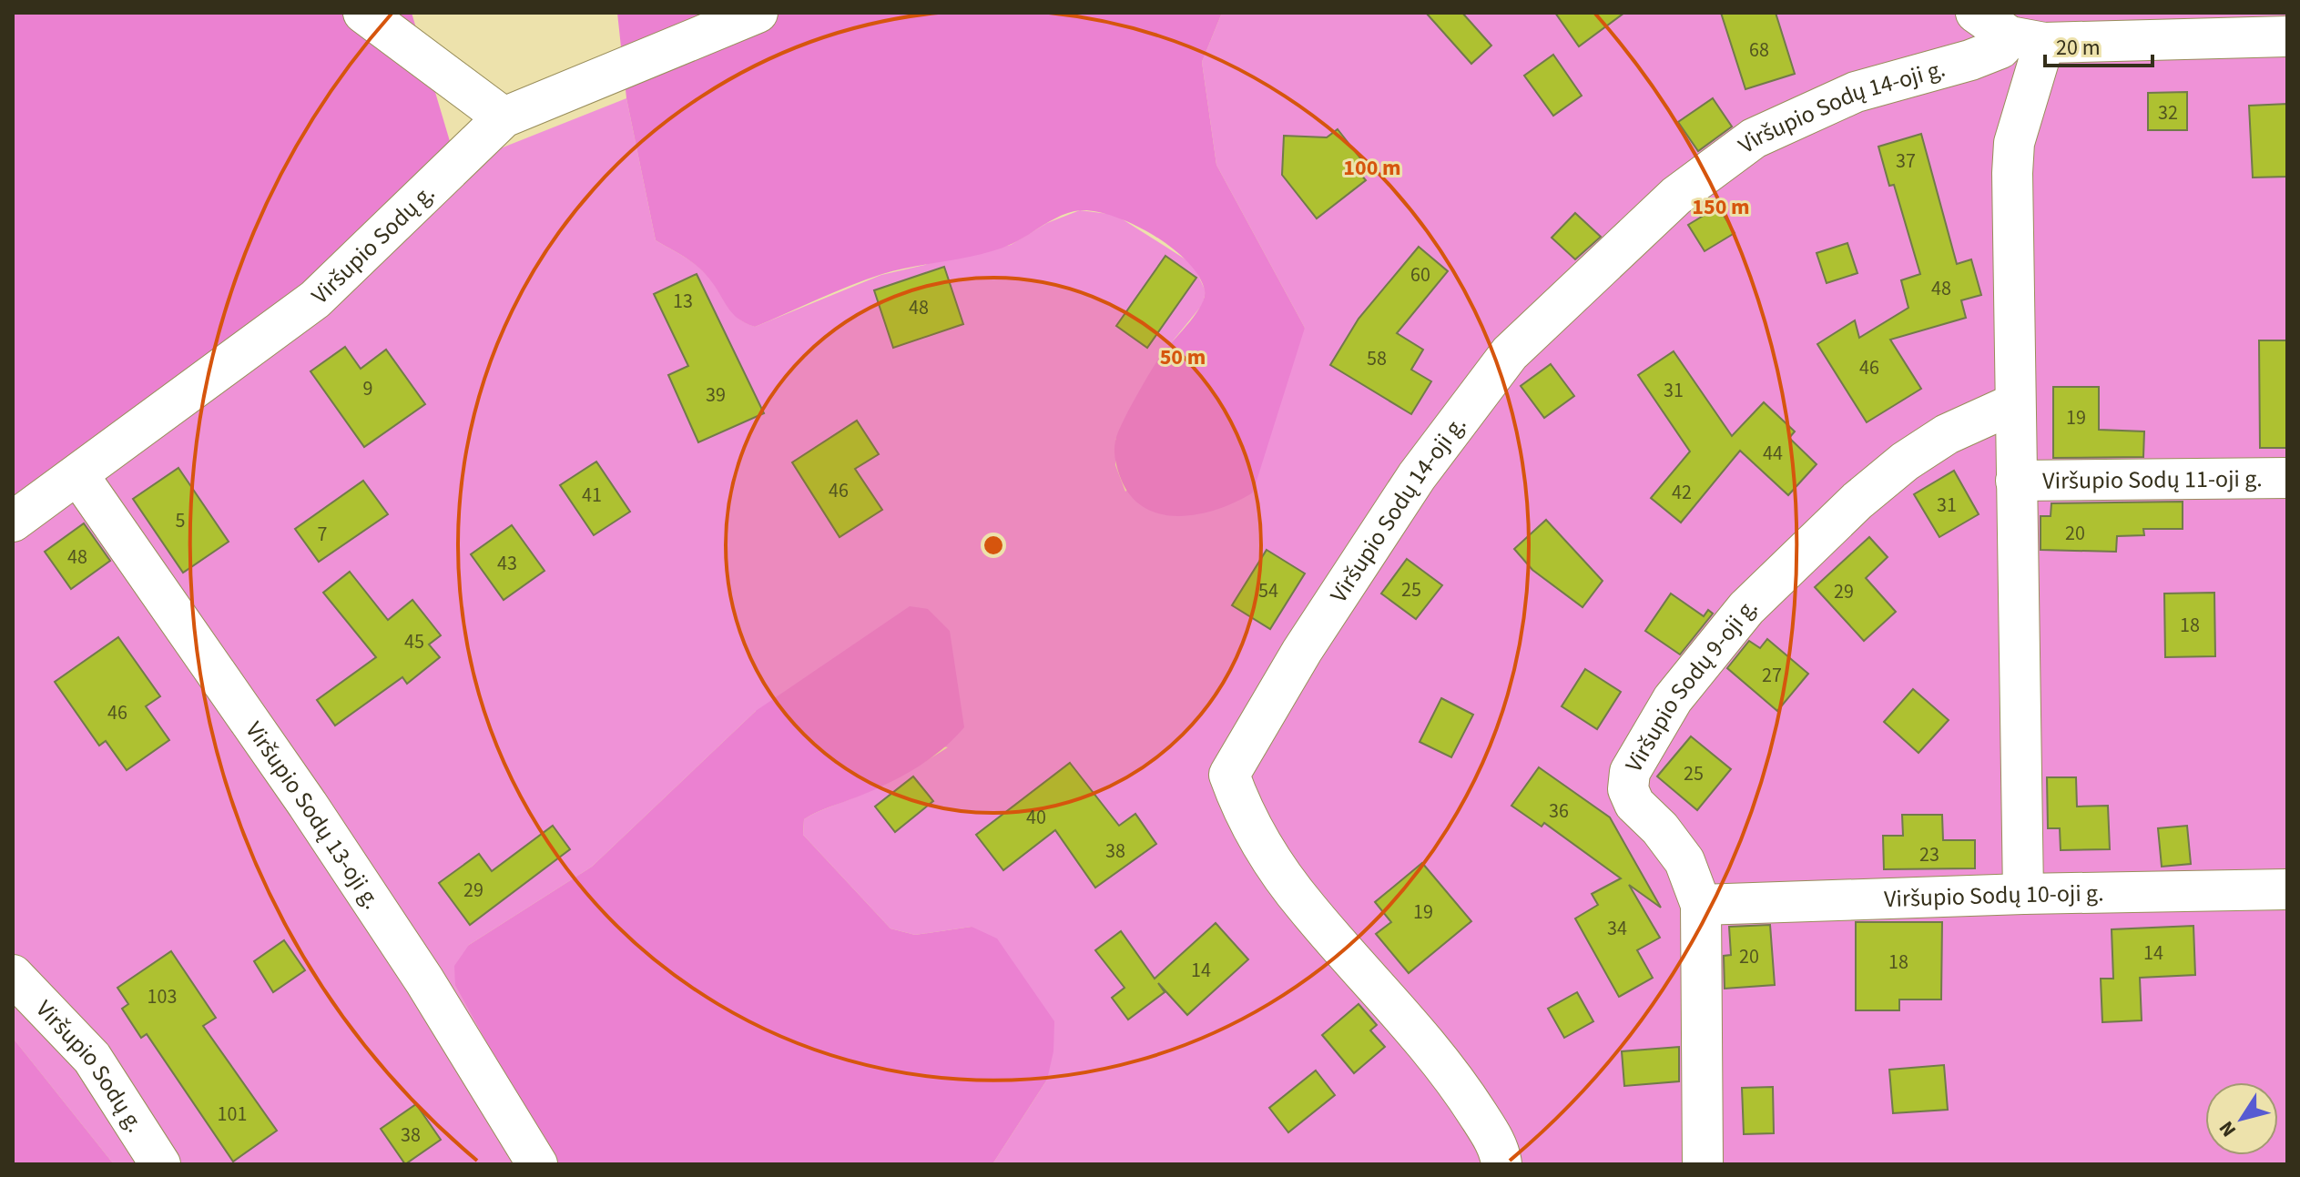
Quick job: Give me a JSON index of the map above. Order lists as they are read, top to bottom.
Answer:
{
  "streets": {
    "street": [
      "Viršupio Sodų 14-oji g.",
      "Viršupio Sodų g.",
      "Viršupio Sodų 11-oji g.",
      "Viršupio Sodų 9-oji g.",
      "Viršupio Sodų 13-oji g.",
      "Viršupio Sodų 10-oji g."
    ]
  },
  "crossings": [
    ["Viršupio Sodų g.", "Viršupio Sodų 13-oji g."],
    ["Viršupio Sodų 9-oji g.", "Viršupio Sodų 10-oji g."]
  ],
  "house_numbers": [
    "68",
    "32",
    "37",
    "60",
    "48",
    "13",
    "48",
    "58",
    "46",
    "9",
    "31",
    "39",
    "19",
    "44",
    "46",
    "42",
    "41",
    "31",
    "5",
    "20",
    "7",
    "48",
    "43",
    "25",
    "54",
    "29",
    "18",
    "45",
    "27",
    "46",
    "25",
    "36",
    "40",
    "38",
    "23",
    "29",
    "19",
    "34",
    "14",
    "20",
    "18",
    "14",
    "103",
    "101",
    "38"
  ],
  "scale_bar": "20 m",
  "north": "bottom left",
  "rings": ["100 m", "150 m", "50 m"]
}
